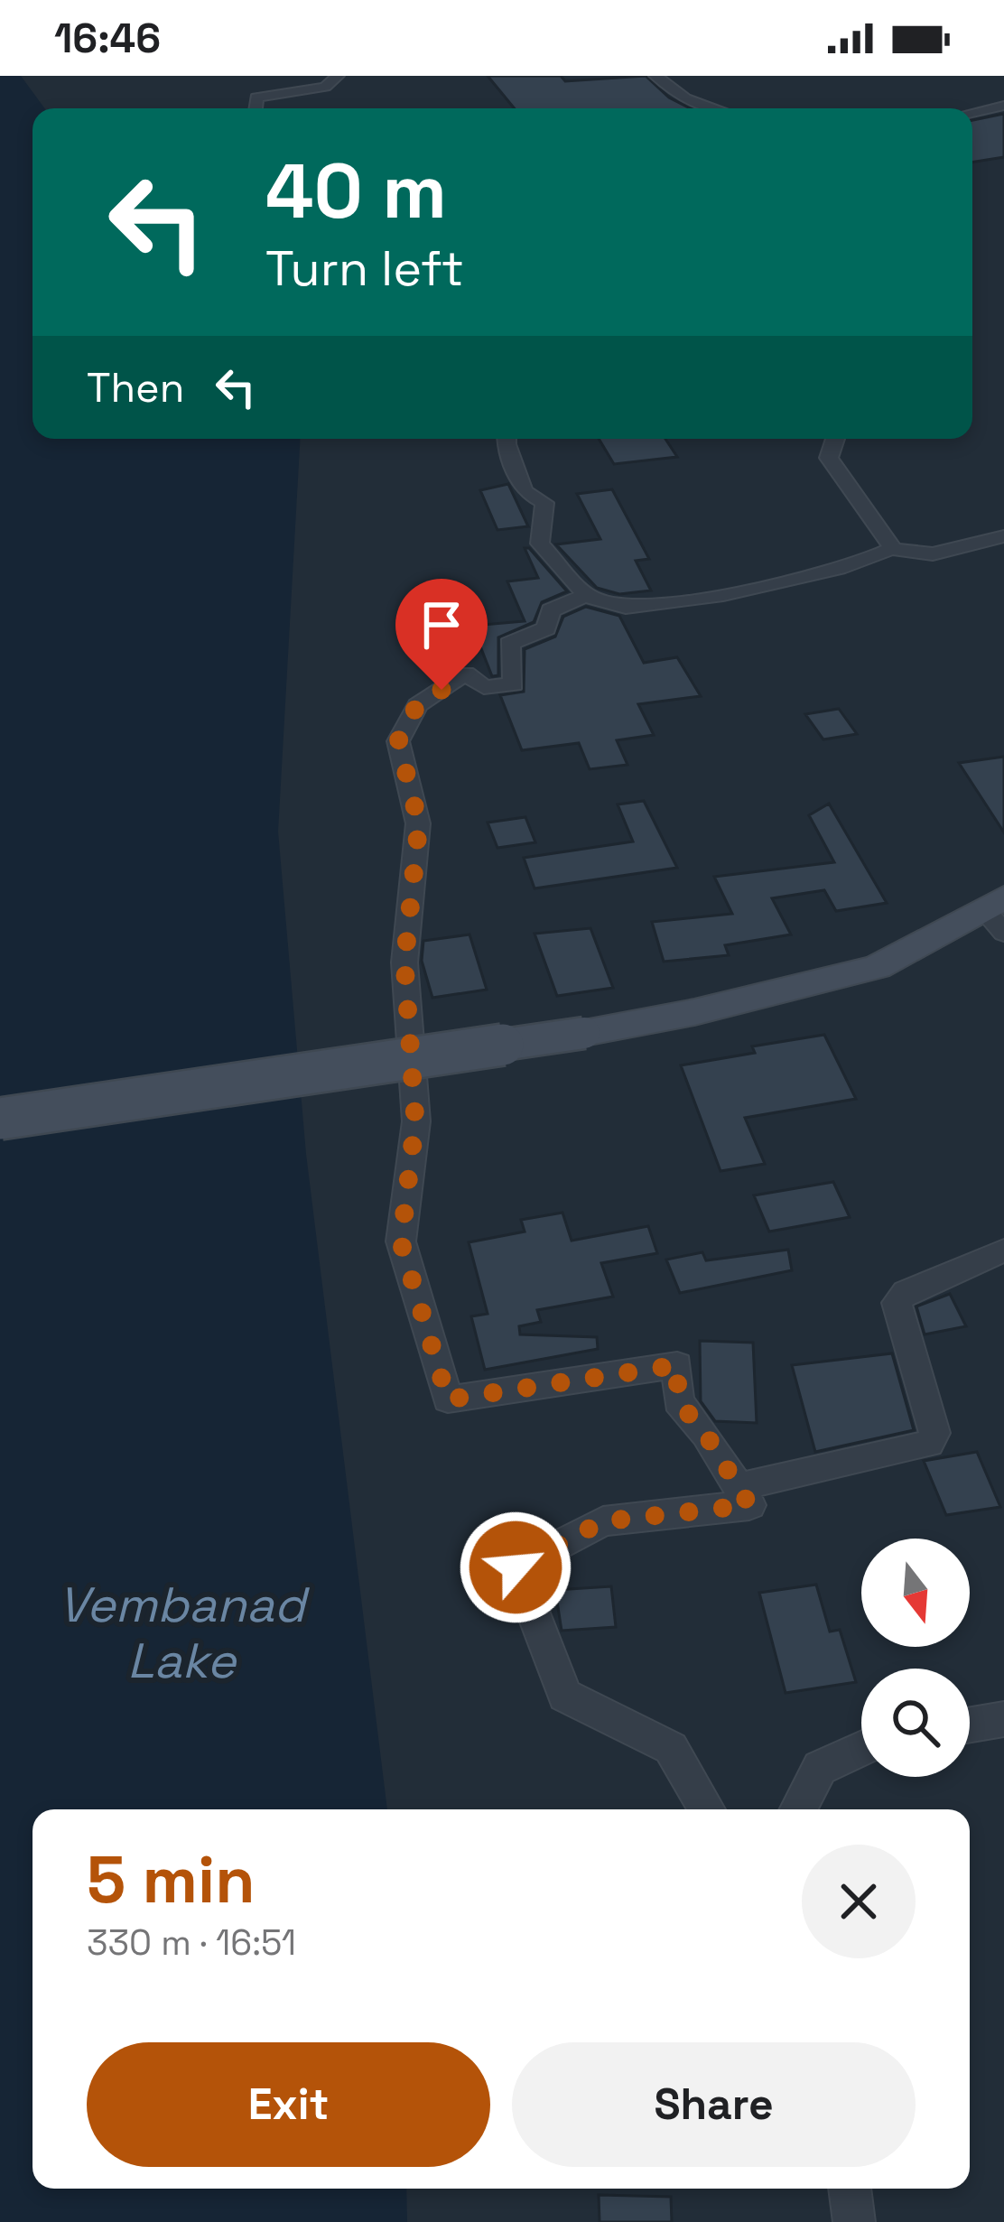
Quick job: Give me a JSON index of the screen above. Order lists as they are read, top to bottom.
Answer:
{
  "water": ["Vembanad Lake"],
  "north": "bottom",
  "page": {
    "status": "16:46",
    "turn": ["40 m", "Turn left"],
    "then": "Then",
    "heading": ["5 min", "330 m · 16:51"],
    "buttons": ["Exit", "Share"]
  }
}
